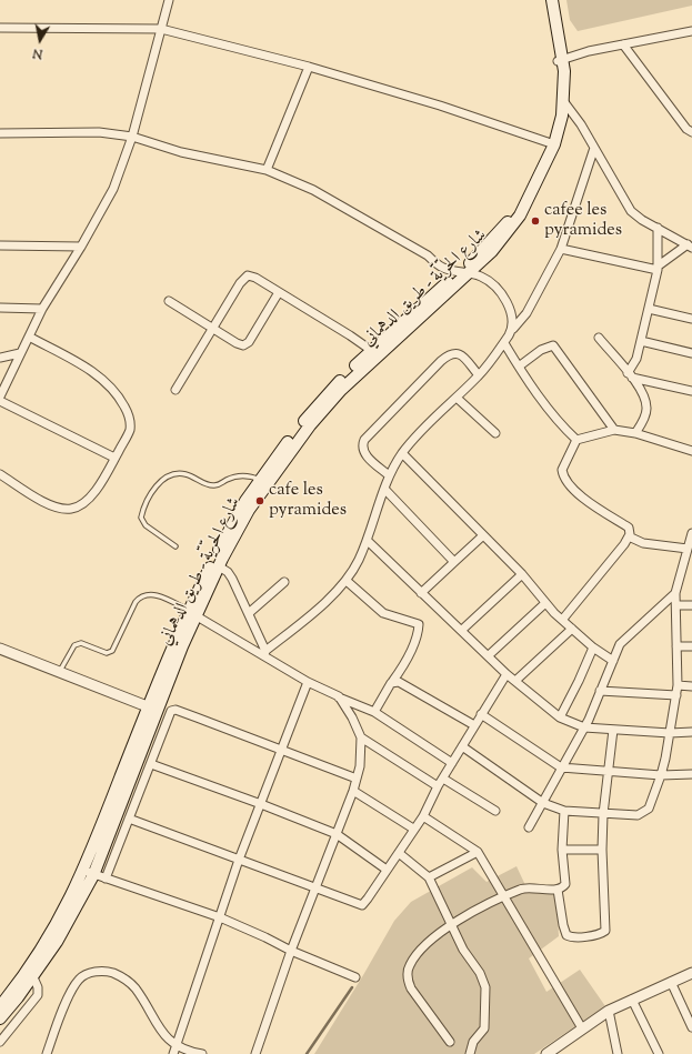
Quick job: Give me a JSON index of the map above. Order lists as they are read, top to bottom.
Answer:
{
  "streets": {
    "main road": ["شارع الحرّيّة - طريق الدهماني"]
  },
  "places": ["cafee les pyramides", "cafe les pyramides"],
  "north": "bottom"
}
